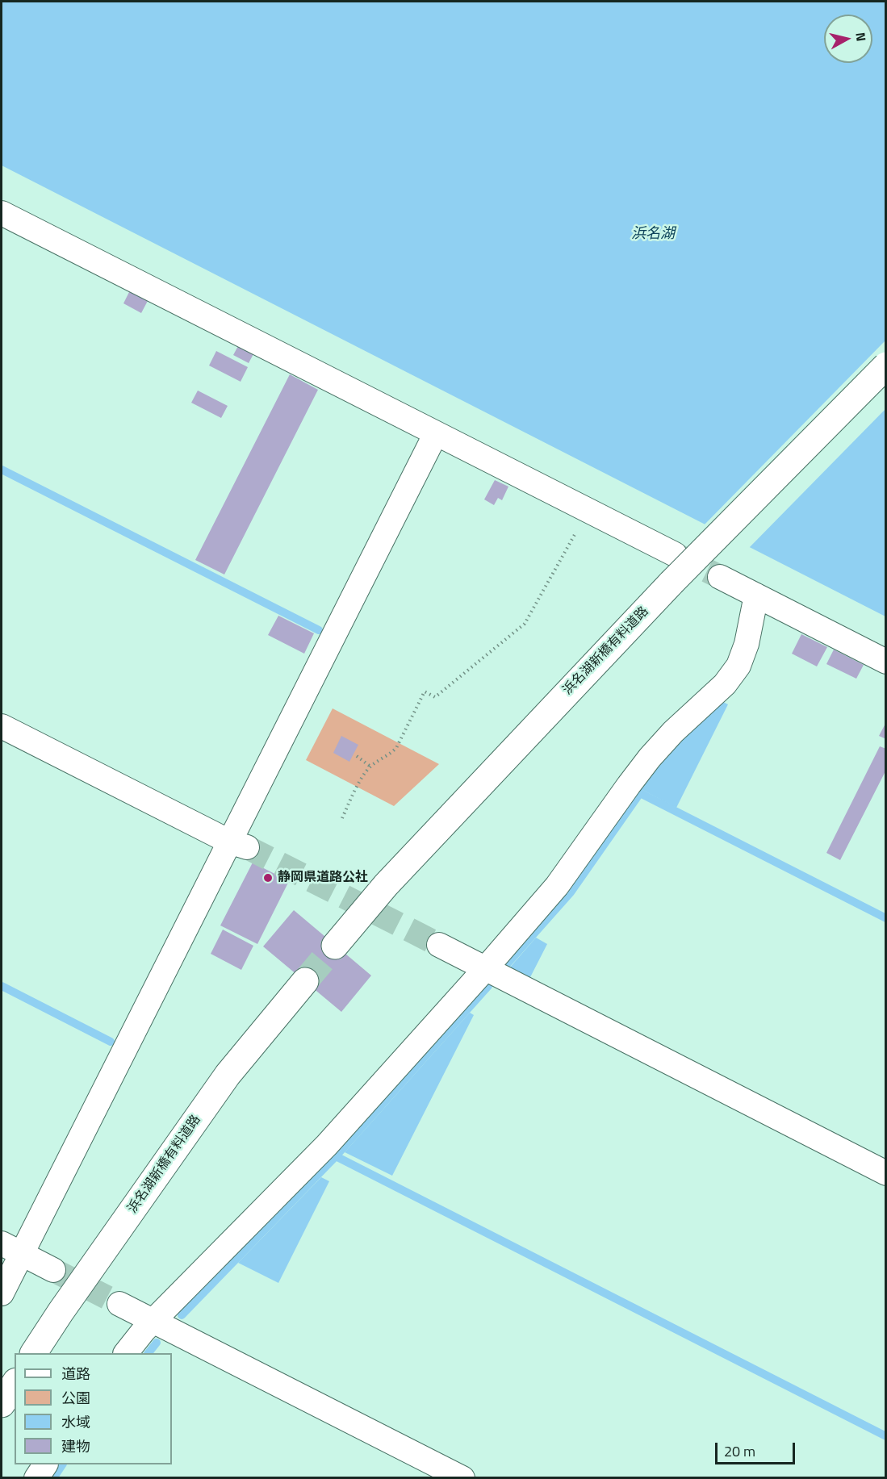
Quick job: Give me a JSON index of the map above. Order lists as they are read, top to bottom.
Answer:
{
  "streets": {
    "main road": ["浜名湖新橋有料道路"]
  },
  "water": ["浜名湖"],
  "places": ["静岡県道路公社"],
  "legend": [
    "道路",
    "公園",
    "水域",
    "建物"
  ],
  "scale_bar": "20 m",
  "north": "right"
}
